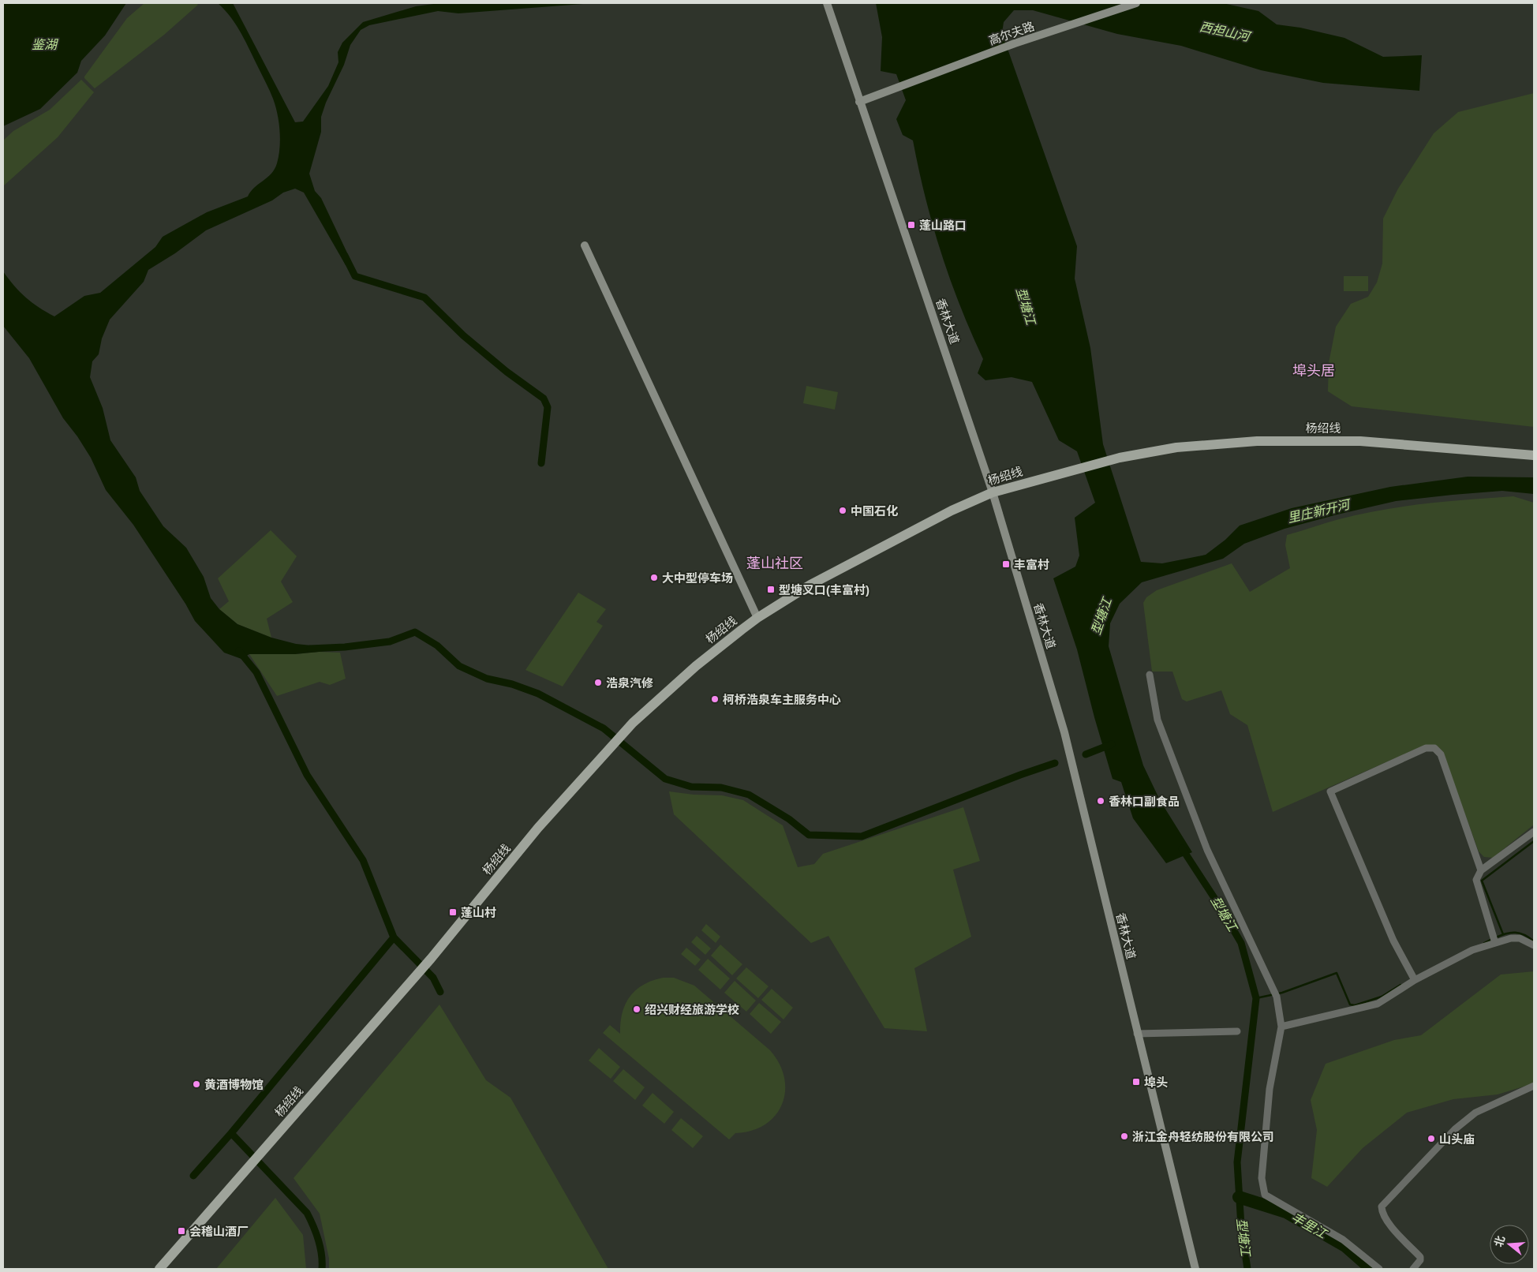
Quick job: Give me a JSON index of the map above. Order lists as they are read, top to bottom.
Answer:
{
  "streets": {
    "main road": ["杨绍线"],
    "street": ["高尔夫路", "香林大道"]
  },
  "crossings": [
    ["高尔夫路", "香林大道"],
    ["香林大道", "杨绍线"]
  ],
  "districts": ["埠头居", "蓬山社区"],
  "water": [
    "西担山河",
    "鉴湖",
    "型塘江",
    "里庄新开河",
    "丰里江"
  ],
  "places": {
    "transit": [
      "蓬山路口",
      "丰富村",
      "型塘叉口(丰富村)",
      "蓬山村",
      "埠头",
      "会稽山酒厂"
    ],
    "other": [
      "中国石化",
      "大中型停车场",
      "浩泉汽修",
      "柯桥浩泉车主服务中心",
      "香林口副食品",
      "绍兴财经旅游学校",
      "黄酒博物馆",
      "浙江金舟轻纺股份有限公司",
      "山头庙"
    ]
  },
  "north": "left"
}
